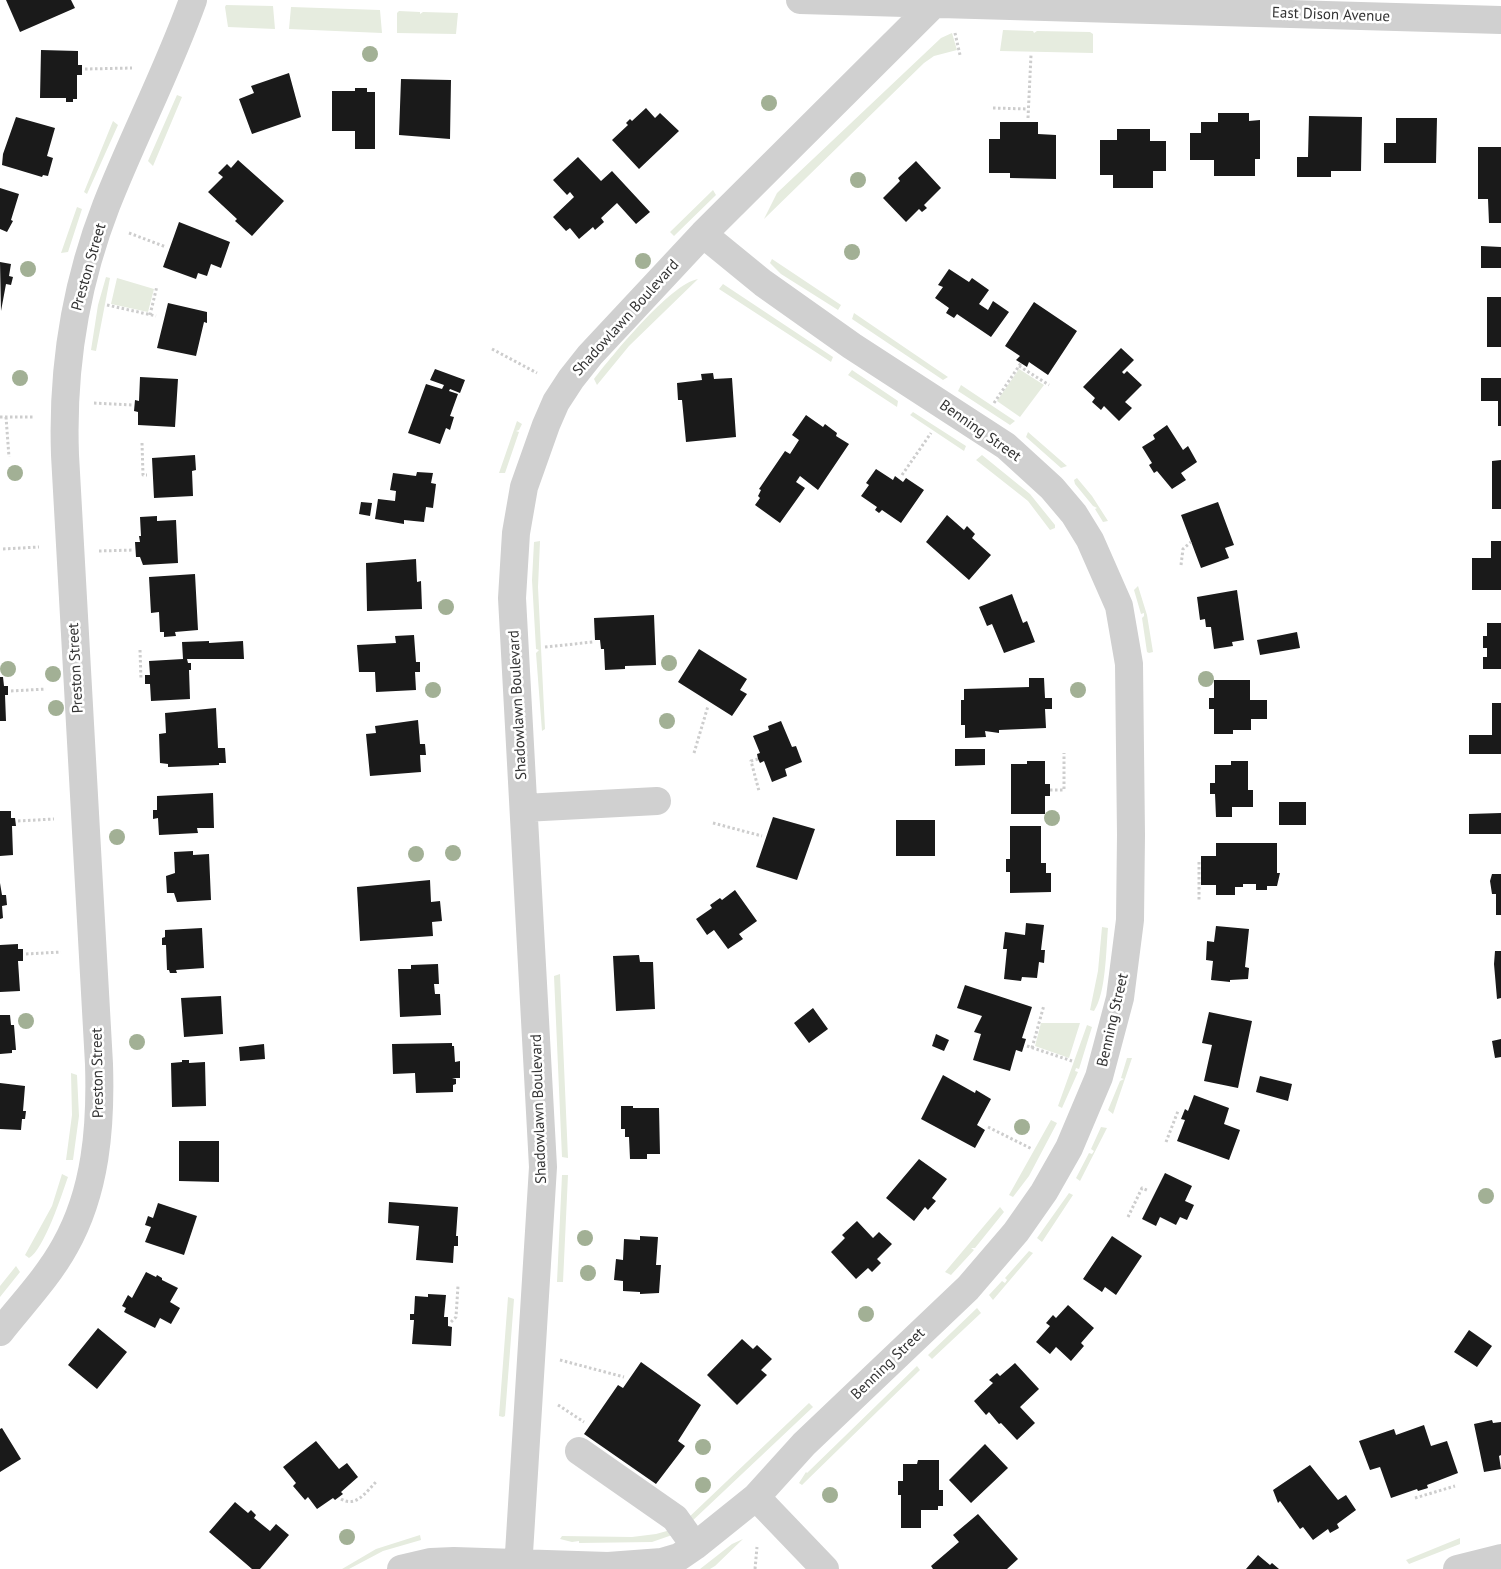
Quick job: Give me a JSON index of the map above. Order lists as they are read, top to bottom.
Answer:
{
  "streets": {
    "street": [
      "East Dison Avenue",
      "Preston Street",
      "Shadowlawn Boulevard",
      "Benning Street"
    ]
  },
  "crossings": [
    ["East Dison Avenue", "Shadowlawn Boulevard"],
    ["Shadowlawn Boulevard", "Benning Street"]
  ]
}
